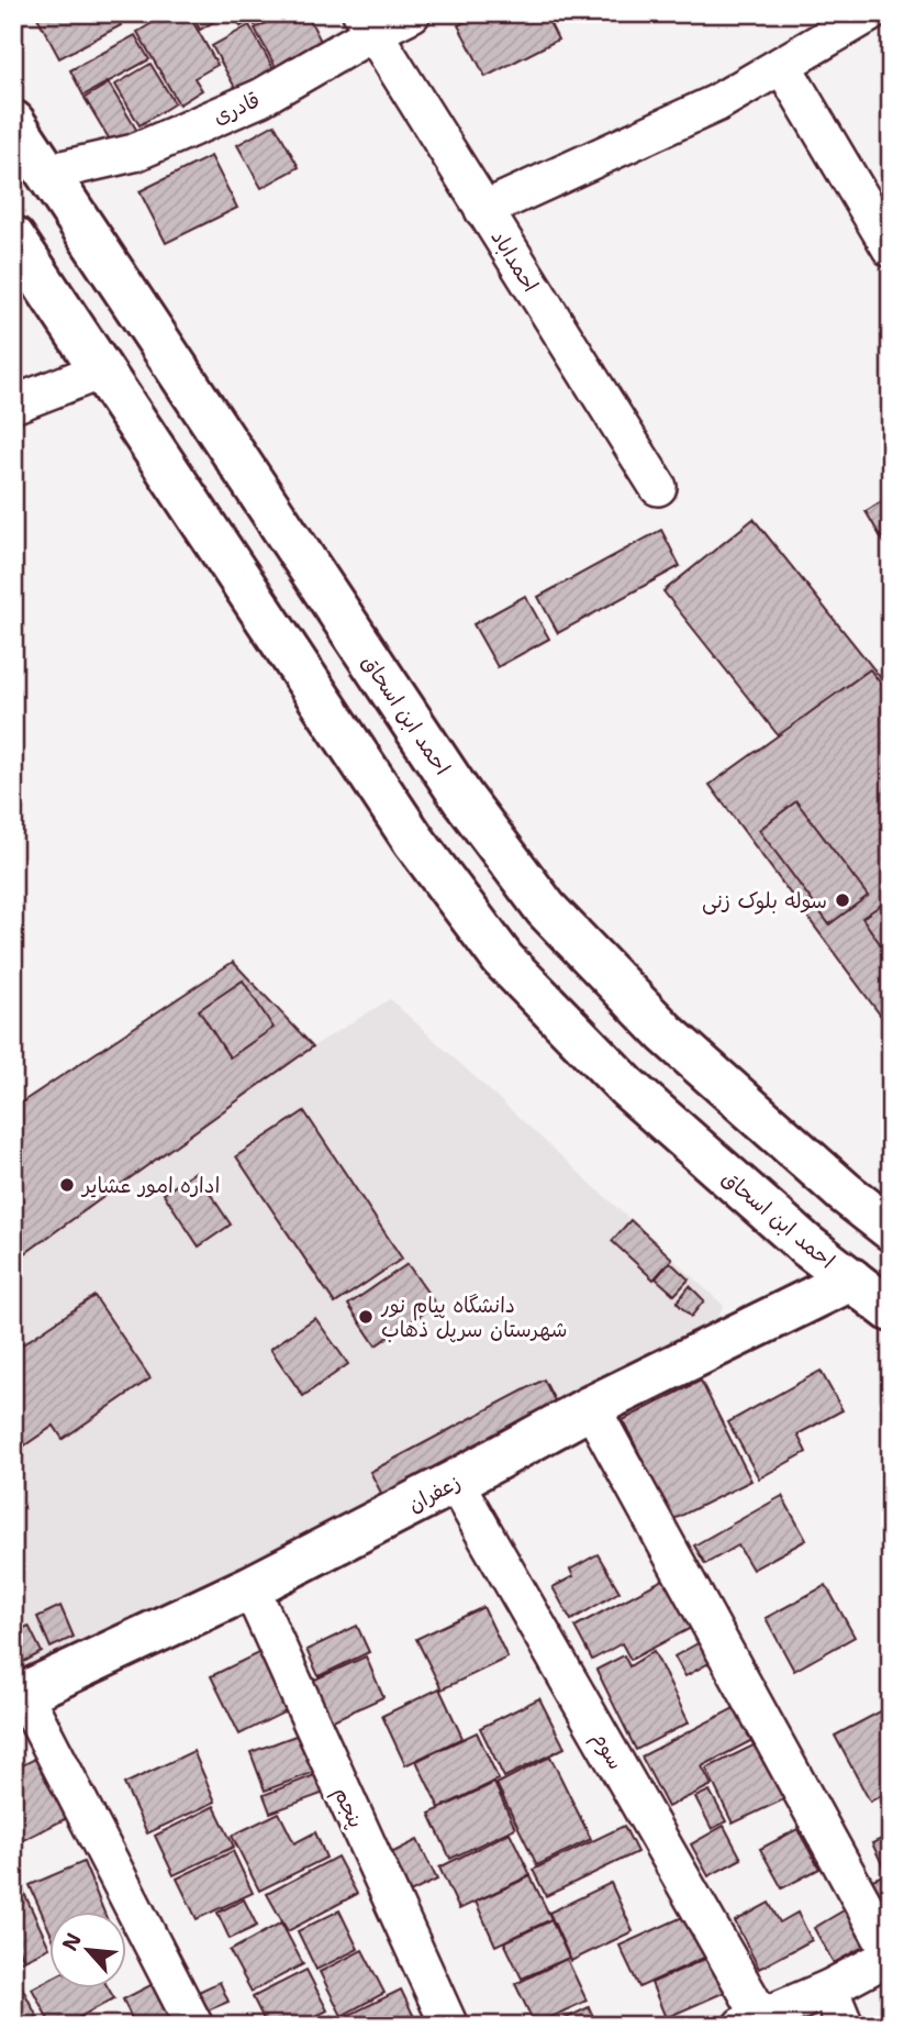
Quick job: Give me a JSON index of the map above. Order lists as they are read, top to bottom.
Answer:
{
  "streets": {
    "main road": ["احمد ابن اسحاق", "زعفران"],
    "street": [
      "قادری",
      "احمداباد",
      "سوم",
      "پنجم"
    ]
  },
  "crossings": [
    ["قادری", "احمداباد"],
    ["قادری", "احمد ابن اسحاق"],
    ["احمد ابن اسحاق", "زعفران"],
    ["زعفران", "سوم"],
    ["زعفران", "پنجم"]
  ],
  "places": ["سوله بلوک زنی", "اداره امور عشایر", "دانشگاه پیام نور شهرستان سرپل ذهاب"],
  "north": "top left"
}
